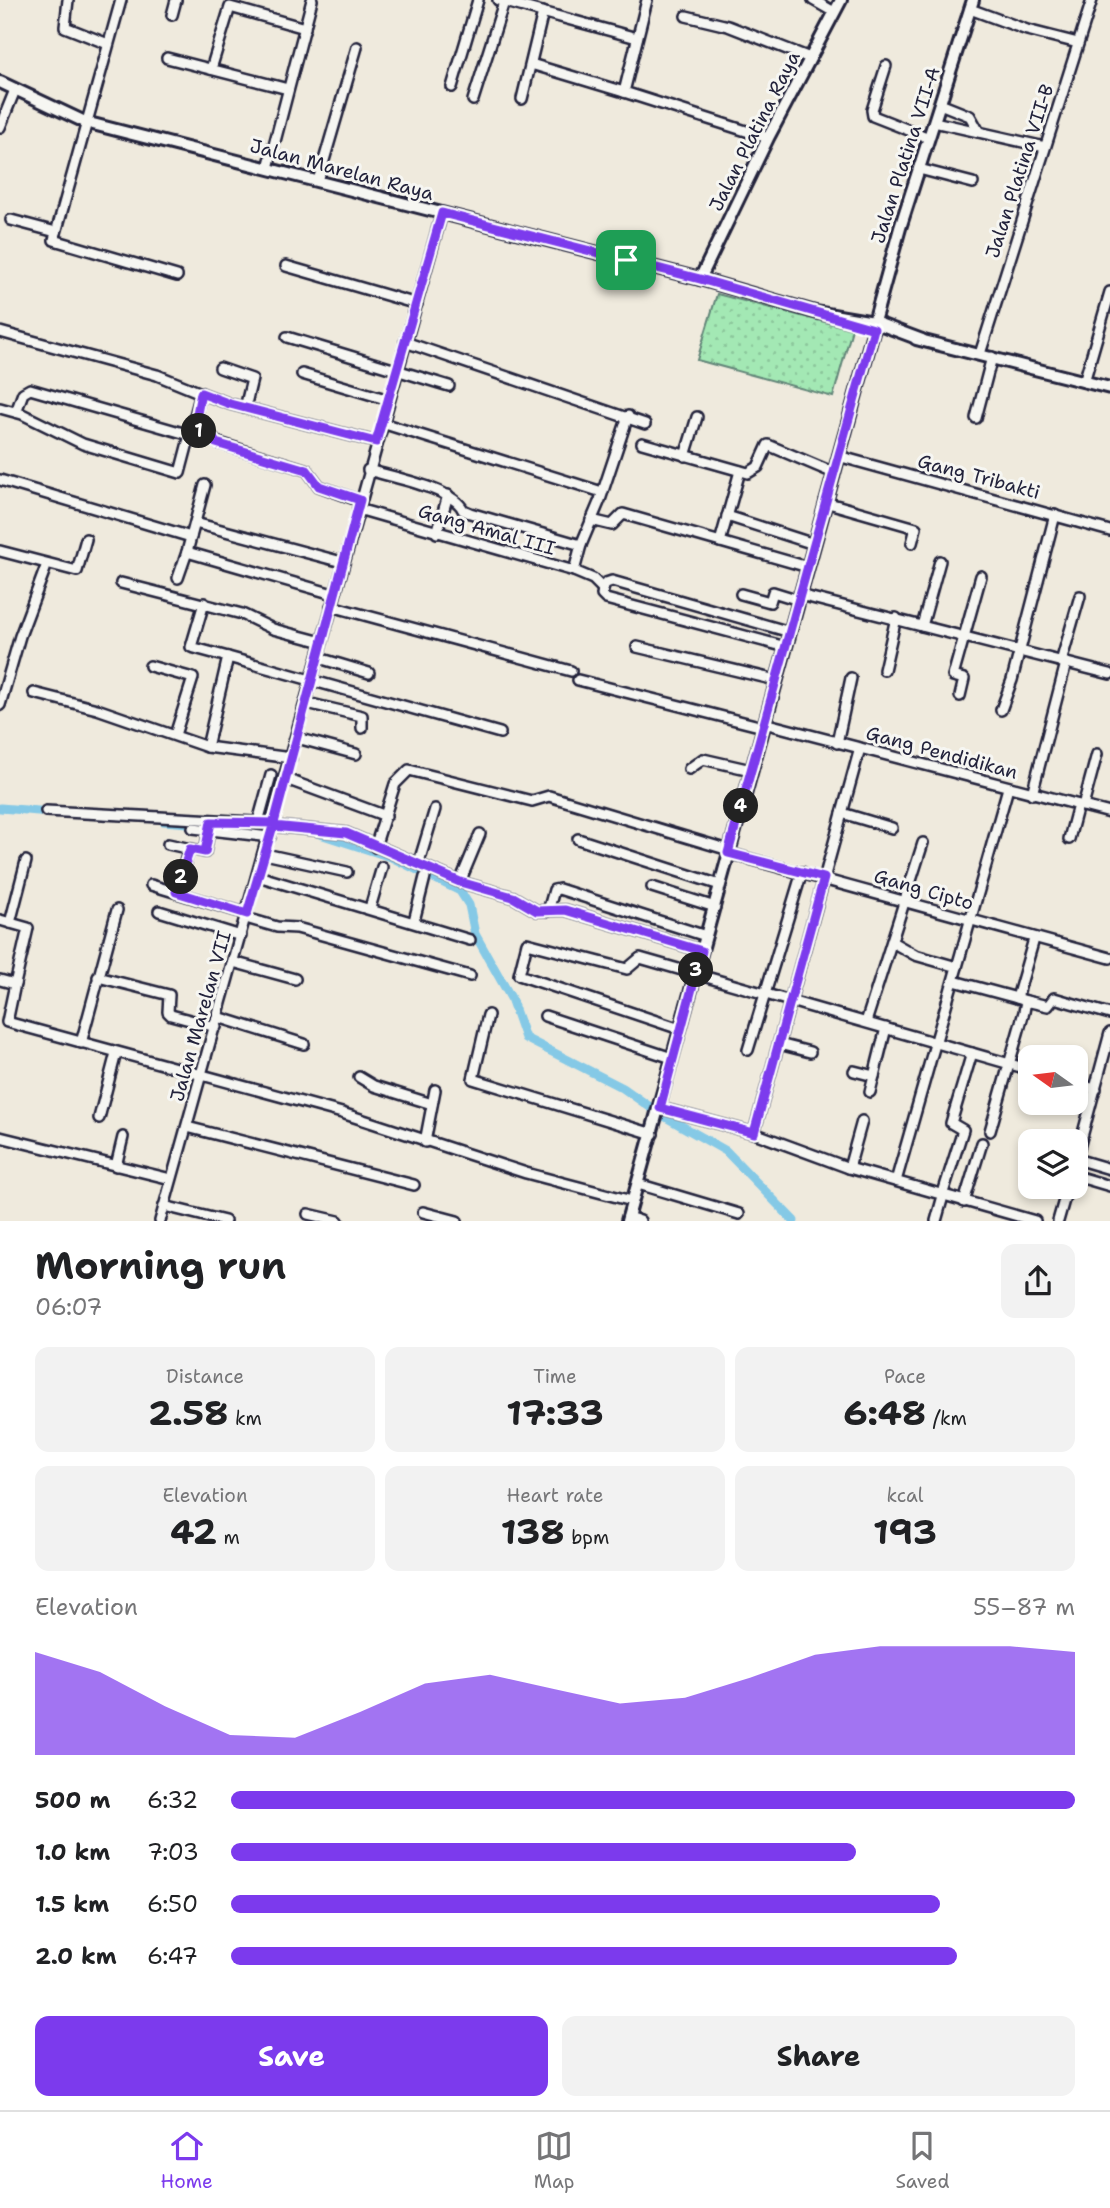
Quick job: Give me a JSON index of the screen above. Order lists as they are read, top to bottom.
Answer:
{
  "streets": {
    "main road": ["Jalan Platina Raya", "Jalan Platina VII-A", "Jalan Marelan Raya"],
    "street": [
      "Jalan Platina VII-B",
      "Gang Tribakti",
      "Gang Amal III",
      "Gang Pendidikan",
      "Gang Cipto",
      "Jalan Marelan VII"
    ]
  },
  "crossings": [
    ["Jalan Platina Raya", "Jalan Marelan Raya"],
    ["Jalan Platina VII-A", "Jalan Marelan Raya"],
    ["Jalan Platina VII-A", "Gang Tribakti"],
    ["Jalan Platina VII-A", "Gang Amal III"],
    ["Jalan Platina VII-A", "Gang Pendidikan"],
    ["Jalan Platina VII-A", "Gang Cipto"],
    ["Jalan Marelan Raya", "Jalan Platina VII-B"],
    ["Jalan Marelan Raya", "Jalan Marelan VII"],
    ["Gang Amal III", "Jalan Marelan VII"]
  ],
  "north": "left",
  "page": {
    "pins": [
      "1",
      "4",
      "2",
      "3"
    ],
    "heading": ["Morning run", "06:07"],
    "stats": [
      ["Distance", "2.58 km"],
      ["Time", "17:33"],
      ["Pace", "6:48 /km"],
      ["Elevation", "42 m"],
      ["Heart rate", "138 bpm"],
      ["kcal", "193"]
    ],
    "chart": ["Elevation", "55–87 m"],
    "list": [
      {
        "name": "500 m",
        "note": "6:32"
      },
      {
        "name": "1.0 km",
        "note": "7:03"
      },
      {
        "name": "1.5 km",
        "note": "6:50"
      },
      {
        "name": "2.0 km",
        "note": "6:47"
      }
    ],
    "buttons": ["Save", "Share"],
    "tabs": ["Home", "Map", "Saved"]
  }
}
